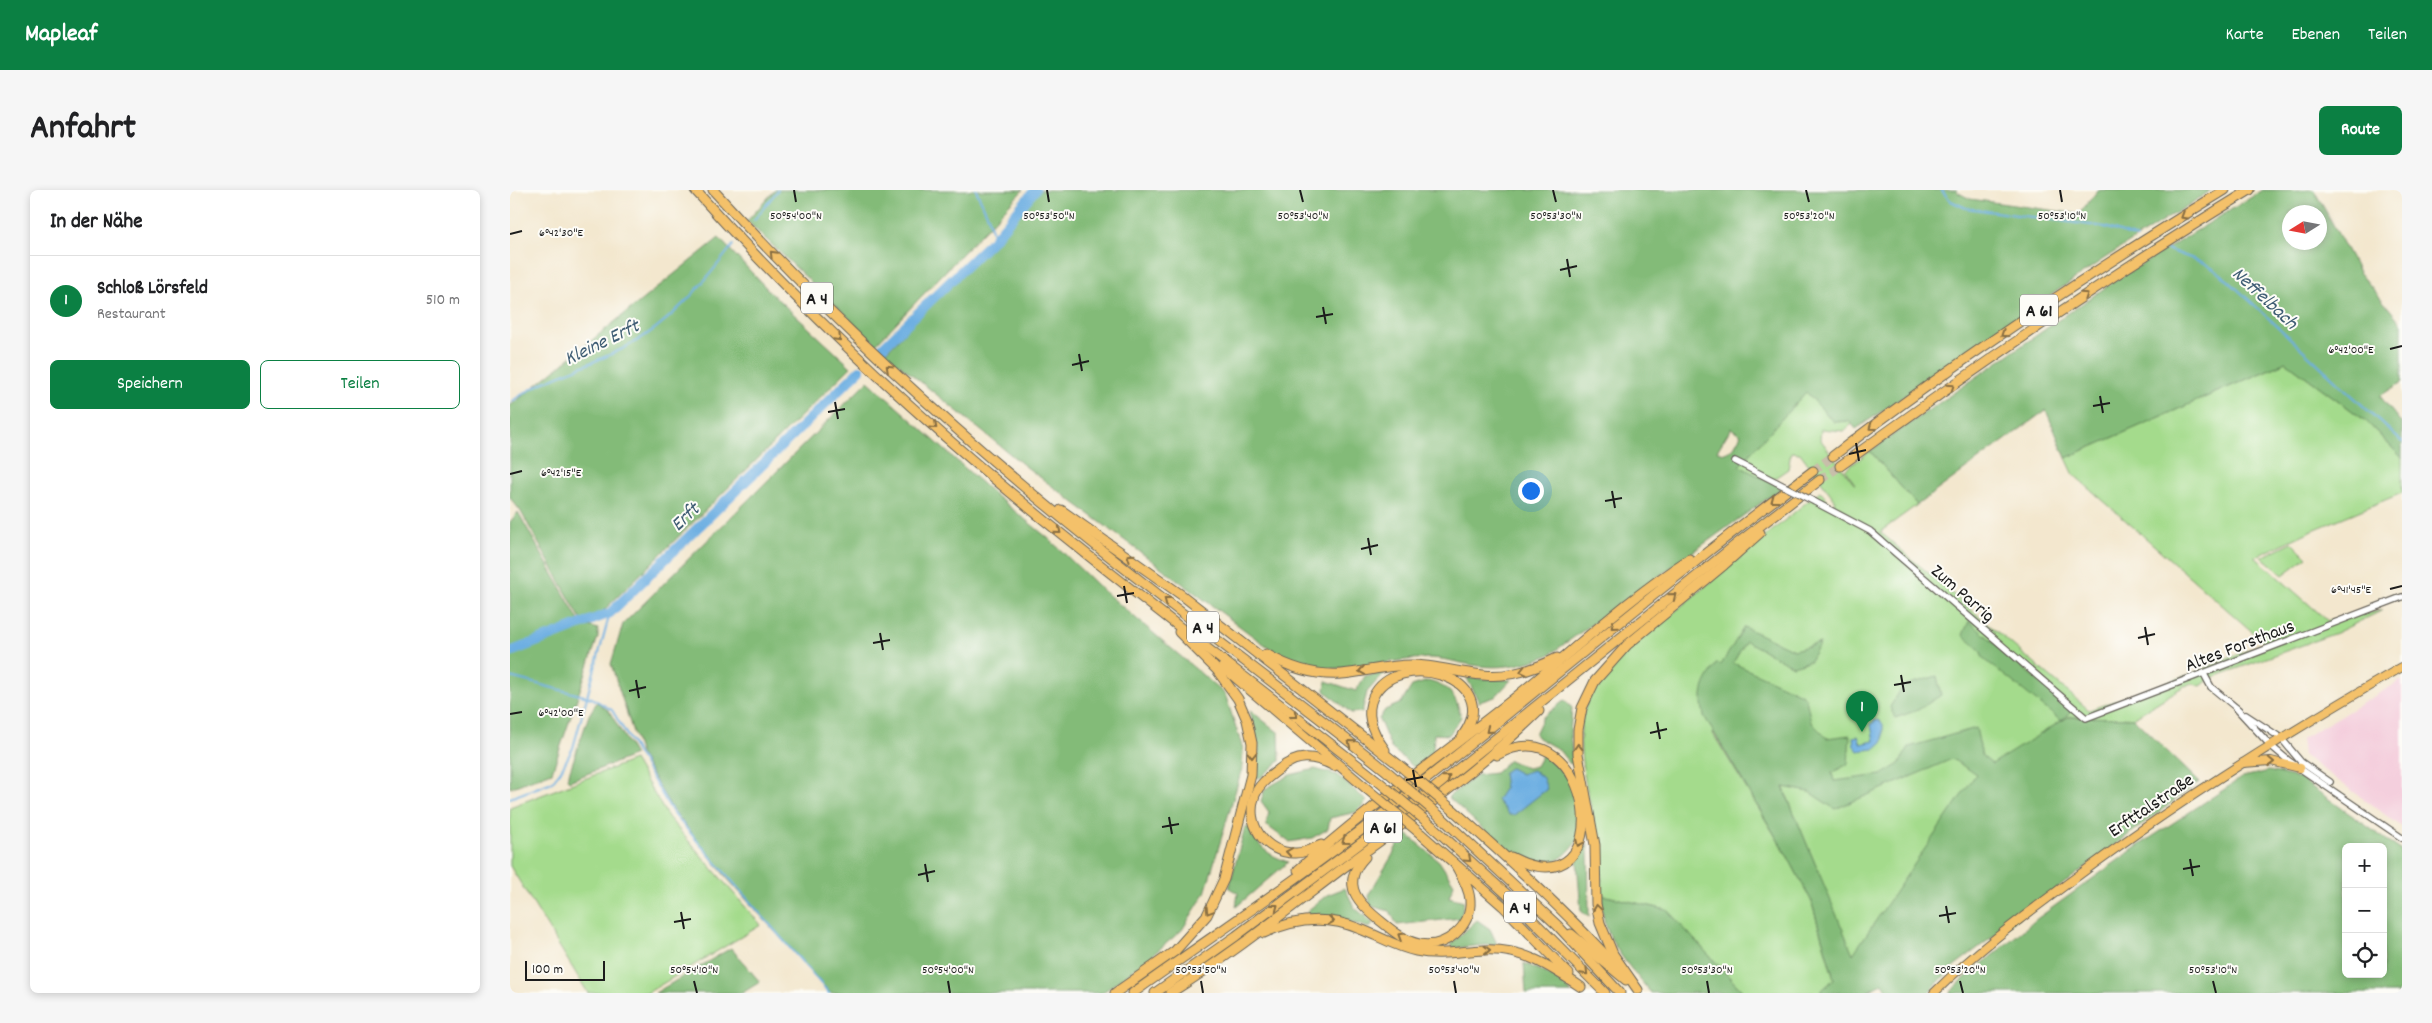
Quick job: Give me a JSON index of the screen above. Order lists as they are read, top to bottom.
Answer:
{
  "streets": {
    "highway": ["A 4", "A 61"],
    "main road": ["Erfttalstraße"],
    "street": ["Zum Parrig", "Altes Forsthaus"]
  },
  "crossings": [
    ["Zum Parrig", "Altes Forsthaus"]
  ],
  "water": ["Neffelbach", "Kleine Erft", "Erft"],
  "scale_bar": "100 m",
  "north": "left",
  "page": {
    "header": "Mapleaf",
    "nav": ["Karte", "Ebenen", "Teilen"],
    "title": "Anfahrt",
    "buttons": [
      "Route",
      ["Speichern", "Teilen"]
    ],
    "heading": "In der Nähe",
    "list": [
      {
        "mark": "1",
        "name": "Schloß Lörsfeld",
        "note": "Restaurant",
        "value": "510 m"
      }
    ],
    "pins": "1",
    "map_buttons": ["+", "−"],
    "scale": "100 m"
  },
  "coordinates": [
    "50°53'20\"N",
    "50°53'10\"N",
    "50°54'00\"N",
    "50°53'50\"N",
    "50°53'40\"N",
    "50°53'30\"N",
    "6°42'30\"E",
    "6°42'00\"E",
    "6°42'15\"E",
    "6°41'45\"E",
    "50°54'10\"N"
  ]
}
